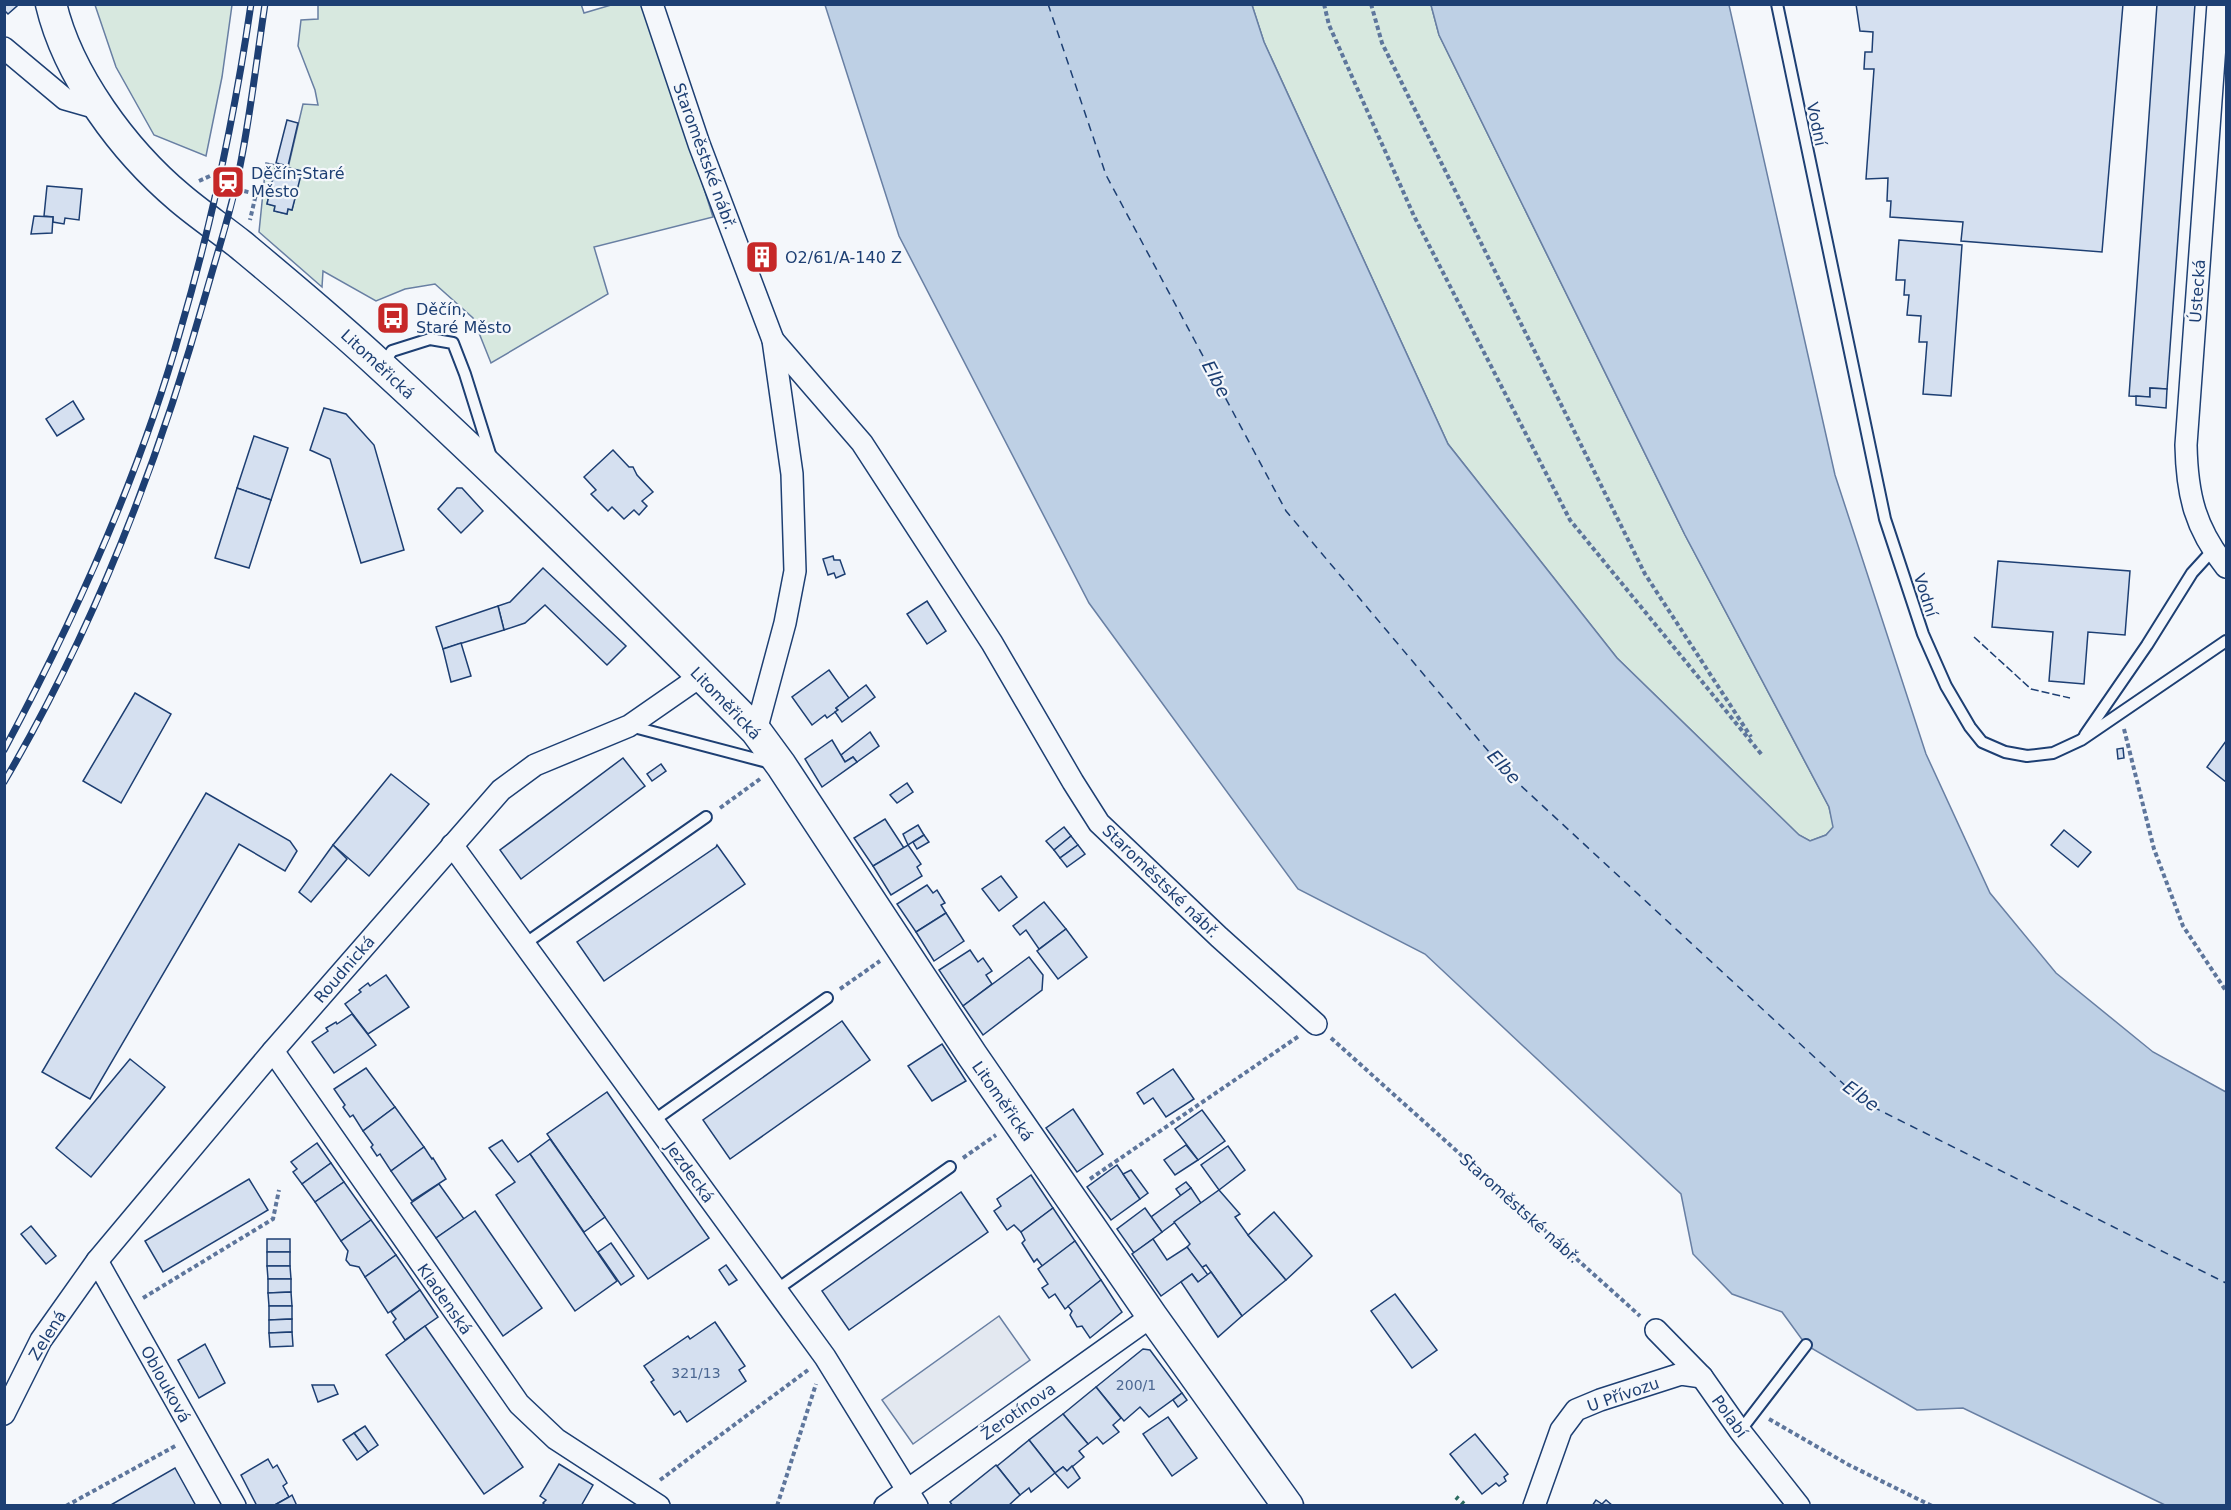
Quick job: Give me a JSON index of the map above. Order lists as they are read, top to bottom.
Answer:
{
  "streets": {
    "main road": ["Litoměřická"],
    "street": [
      "Staroměstské nábř.",
      "Ústecká",
      "Roudnická",
      "Jezdecká",
      "Kladenská",
      "Zelená",
      "Oblouková",
      "U Přívozu",
      "Žerotínova",
      "Polabí"
    ],
    "lane": ["Vodní"]
  },
  "crossings": [
    ["Staroměstské nábř.", "Litoměřická"],
    ["Staroměstské nábř.", "Polabí"],
    ["Litoměřická", "Roudnická"],
    ["Litoměřická", "Žerotínova"],
    ["Roudnická", "Jezdecká"],
    ["Roudnická", "Kladenská"],
    ["Roudnická", "Zelená"],
    ["Roudnická", "Oblouková"],
    ["Jezdecká", "Žerotínova"],
    ["Zelená", "Oblouková"],
    ["U Přívozu", "Polabí"]
  ],
  "water": ["Elbe"],
  "places": {
    "station": ["Děčín-Staré Město"],
    "building": ["O2/61/A-140 Z"],
    "bus stop": ["Děčín, Staré Město"]
  },
  "house_numbers": ["321/13", "200/1"]
}
